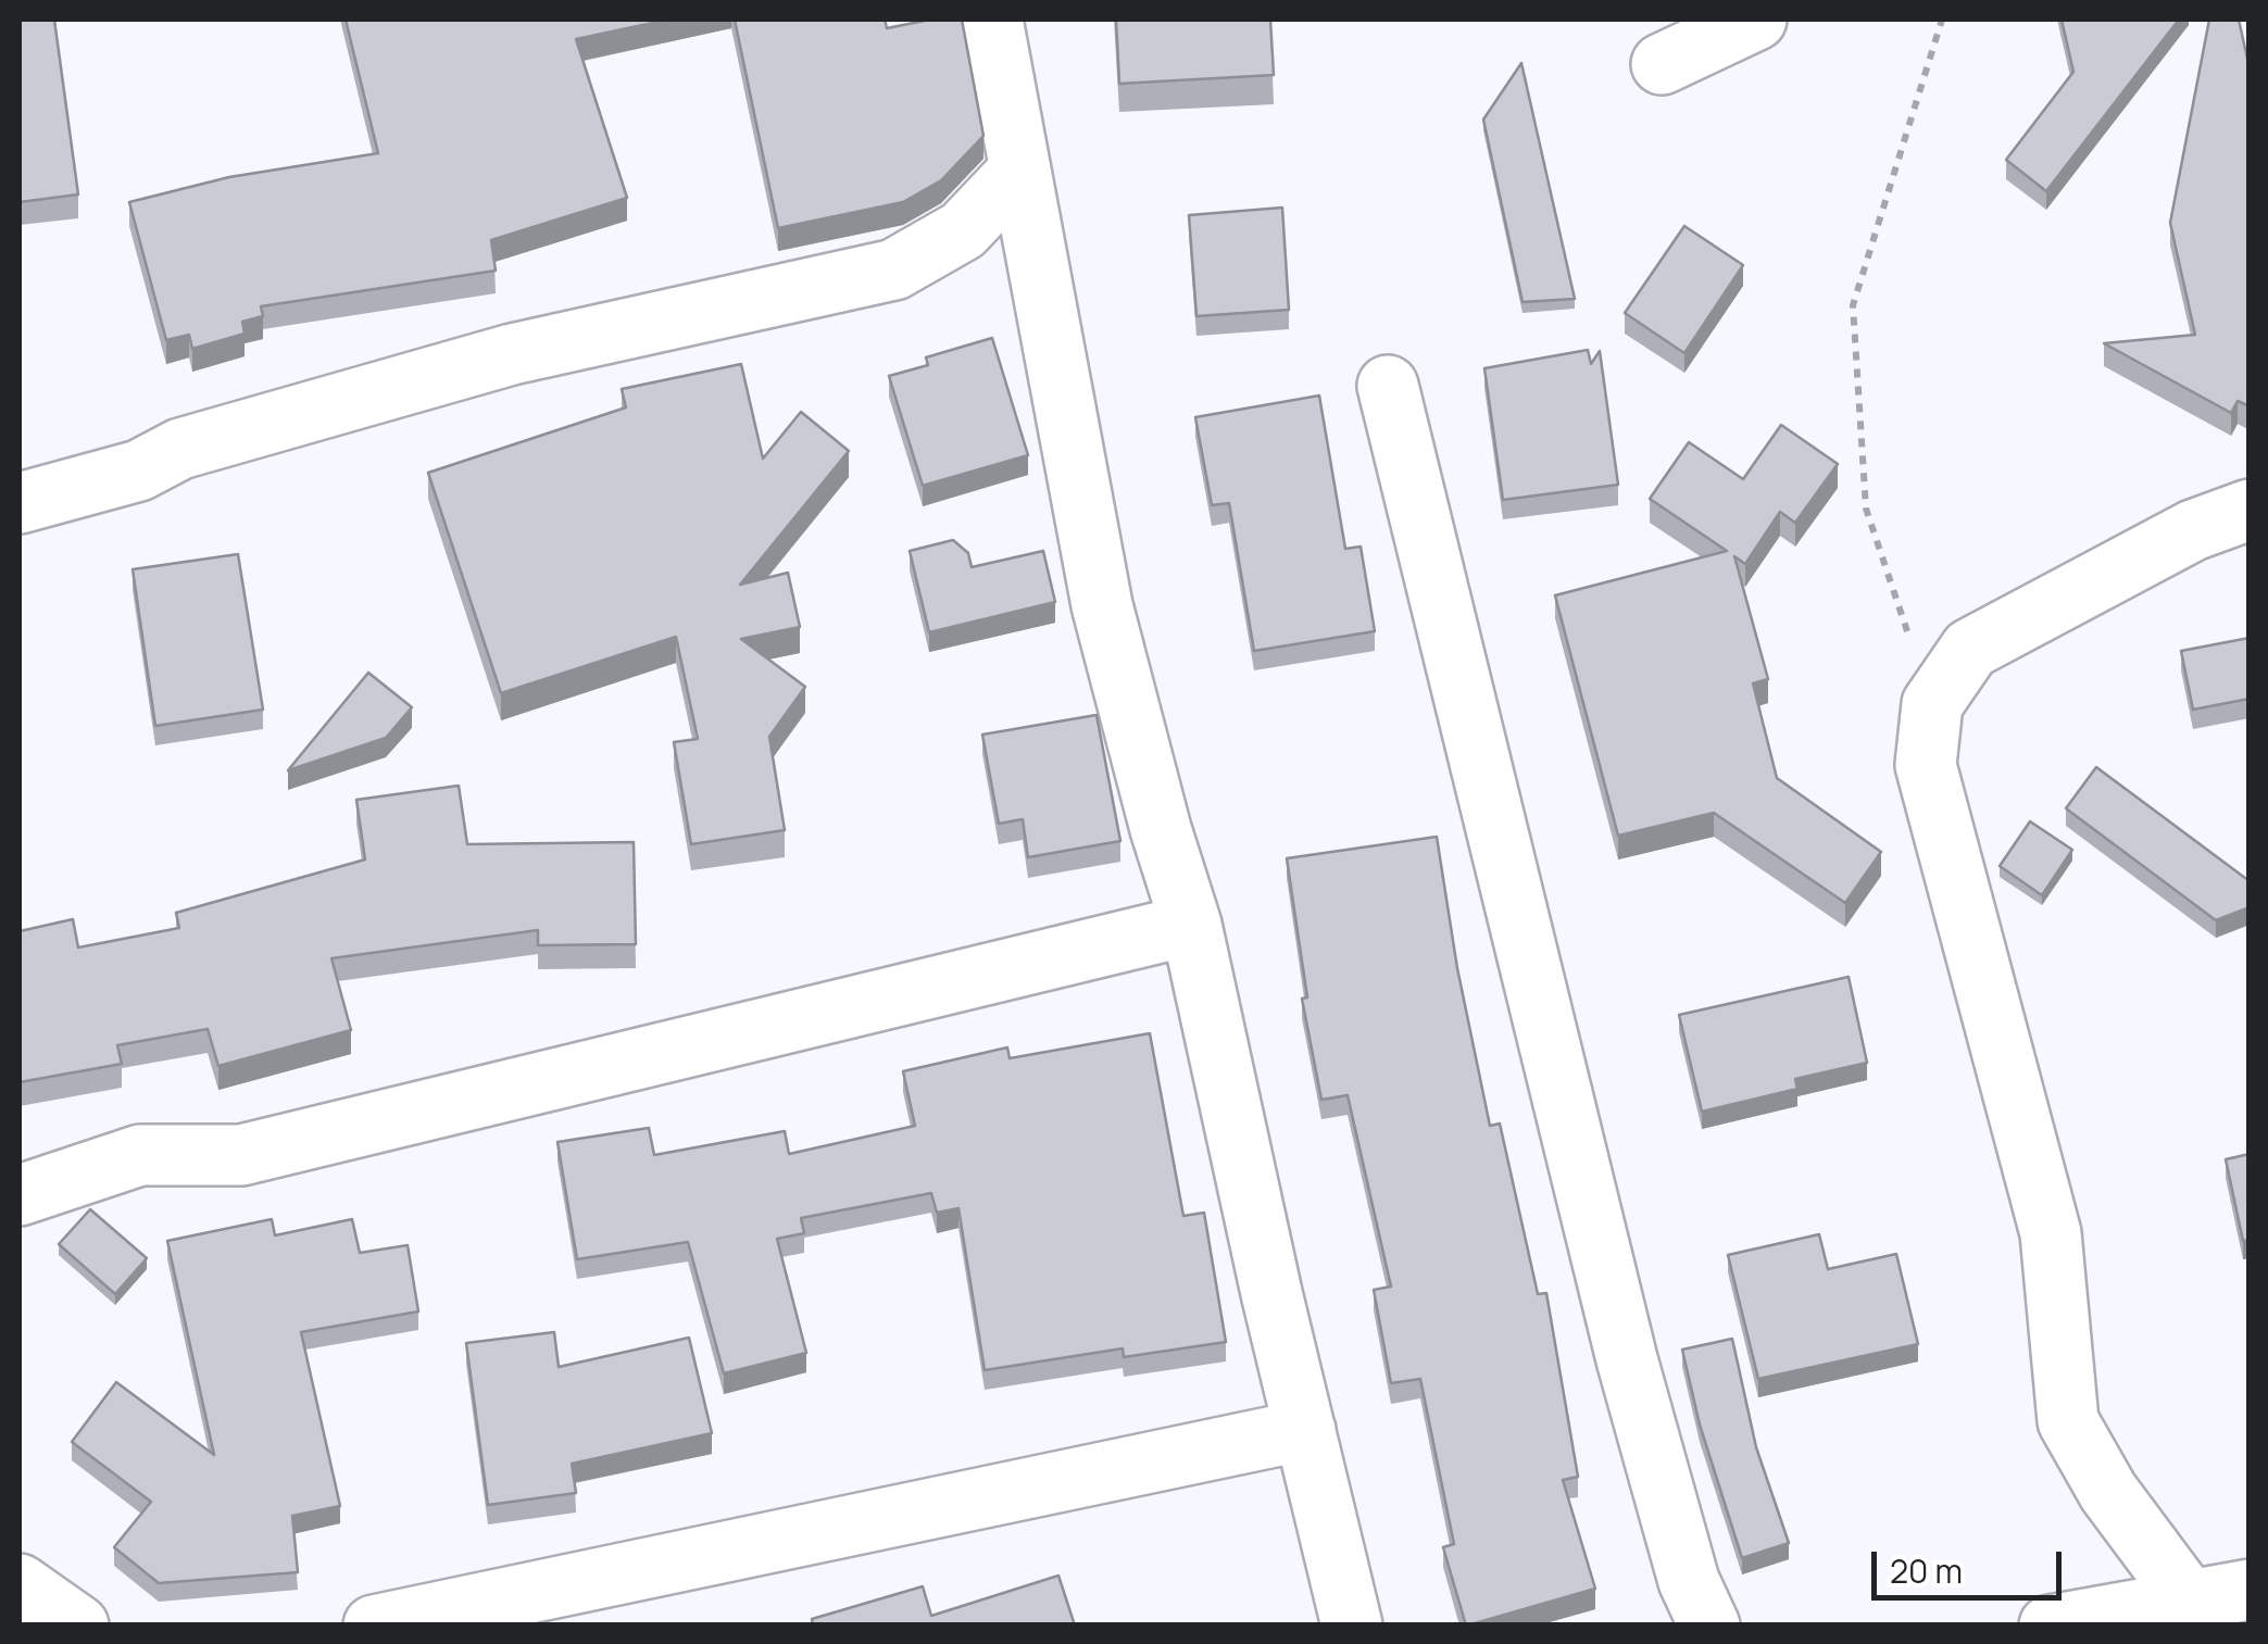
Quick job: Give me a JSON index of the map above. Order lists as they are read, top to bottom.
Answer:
{
  "scale_bar": "20 m"
}
